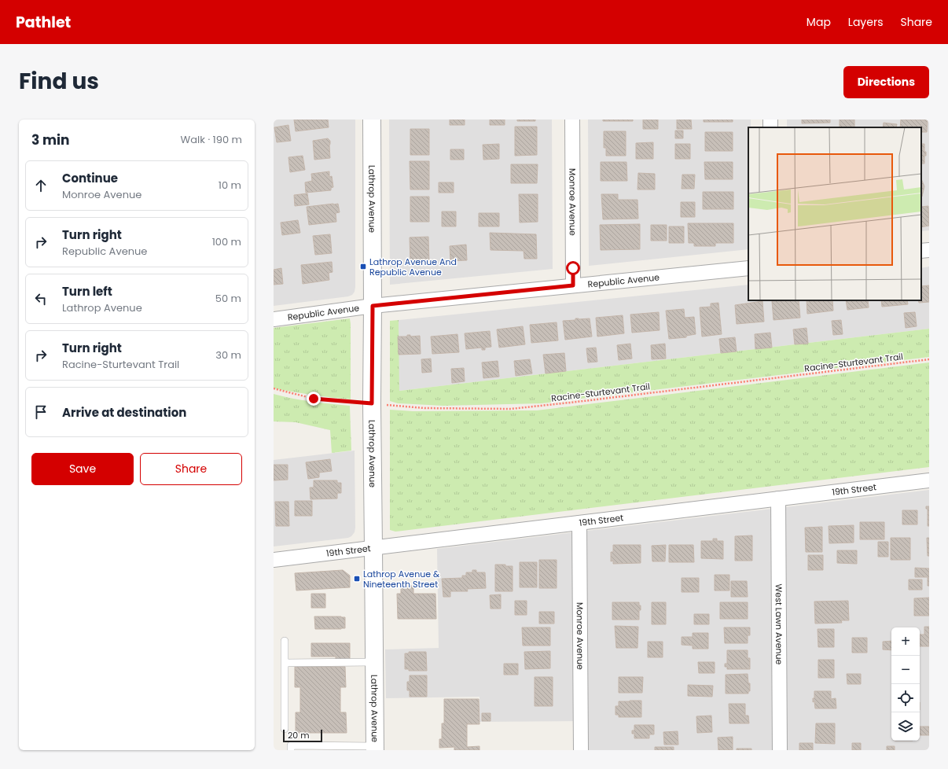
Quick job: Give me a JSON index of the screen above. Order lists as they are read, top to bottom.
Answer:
{
  "streets": {
    "street": [
      "Lathrop Avenue",
      "Monroe Avenue",
      "Republic Avenue",
      "19th Street",
      "West Lawn Avenue"
    ],
    "path": ["Racine-Sturtevant Trail"]
  },
  "crossings": [
    ["Lathrop Avenue", "Republic Avenue"],
    ["Lathrop Avenue", "Racine-Sturtevant Trail"],
    ["Lathrop Avenue", "19th Street"],
    ["Monroe Avenue", "Republic Avenue"],
    ["Monroe Avenue", "19th Street"],
    ["19th Street", "West Lawn Avenue"]
  ],
  "places": {
    "transit": ["Lathrop Avenue And Republic Avenue", "Lathrop Avenue & Nineteenth Street"]
  },
  "scale_bar": "20 m",
  "page": {
    "header": "Pathlet",
    "nav": ["Map", "Layers", "Share"],
    "title": "Find us",
    "buttons": [
      "Directions",
      ["Save", "Share"]
    ],
    "heading": ["3 min", "Walk · 190 m"],
    "list": [
      ["Continue", "Monroe Avenue", "10 m"],
      ["Turn right", "Republic Avenue", "100 m"],
      ["Turn left", "Lathrop Avenue", "50 m"],
      ["Turn right", "Racine-Sturtevant Trail", "30 m"],
      "Arrive at destination"
    ],
    "map_buttons": ["+", "−"],
    "scale": "20 m"
  }
}
